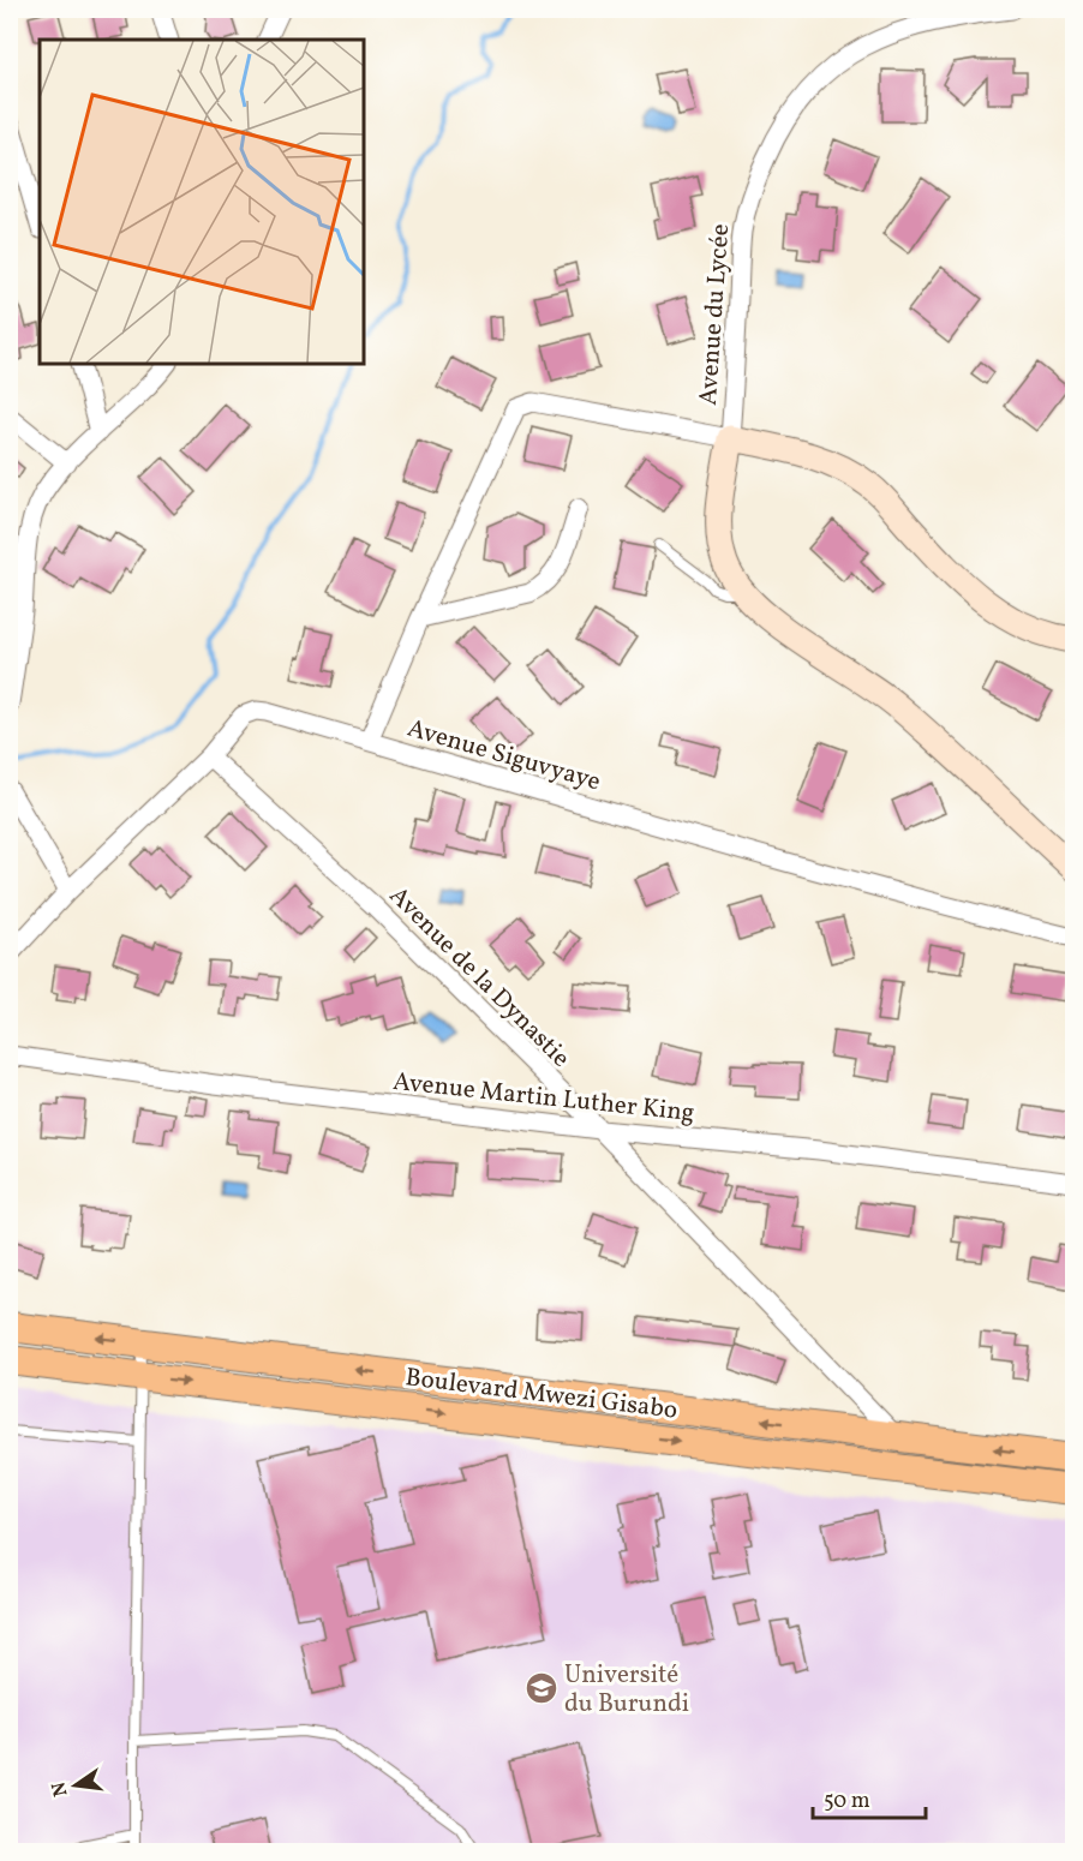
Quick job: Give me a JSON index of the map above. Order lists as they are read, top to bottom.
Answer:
{
  "streets": {
    "main road": ["Boulevard Mwezi Gisabo"],
    "street": [
      "Avenue du Lycée",
      "Avenue Siguvyaye",
      "Avenue de la Dynastie",
      "Avenue Martin Luther King"
    ]
  },
  "crossings": [
    ["Avenue Siguvyaye", "Avenue de la Dynastie"],
    ["Avenue de la Dynastie", "Avenue Martin Luther King"],
    ["Avenue de la Dynastie", "Boulevard Mwezi Gisabo"]
  ],
  "places": {
    "school or university": ["Université du Burundi"]
  },
  "scale_bar": "50 m",
  "north": "left"
}
